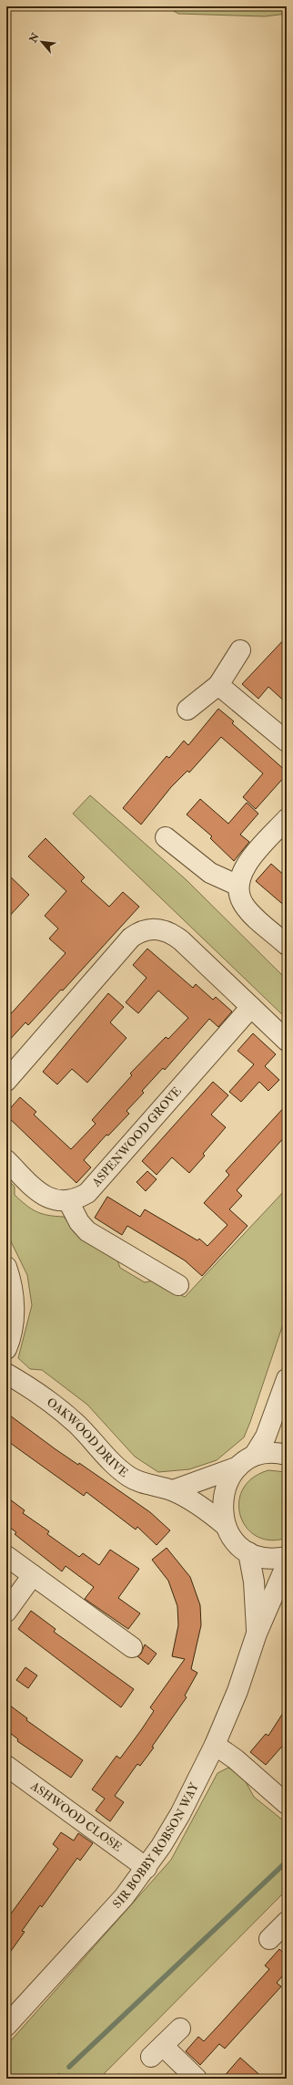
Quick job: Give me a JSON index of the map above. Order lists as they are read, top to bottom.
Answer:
{
  "streets": {
    "street": [
      "ASPENWOOD GROVE",
      "OAKWOOD DRIVE",
      "ASHWOOD CLOSE",
      "SIR BOBBY ROBSON WAY"
    ]
  },
  "crossings": [
    ["ASHWOOD CLOSE", "SIR BOBBY ROBSON WAY"]
  ],
  "north": "top left"
}
